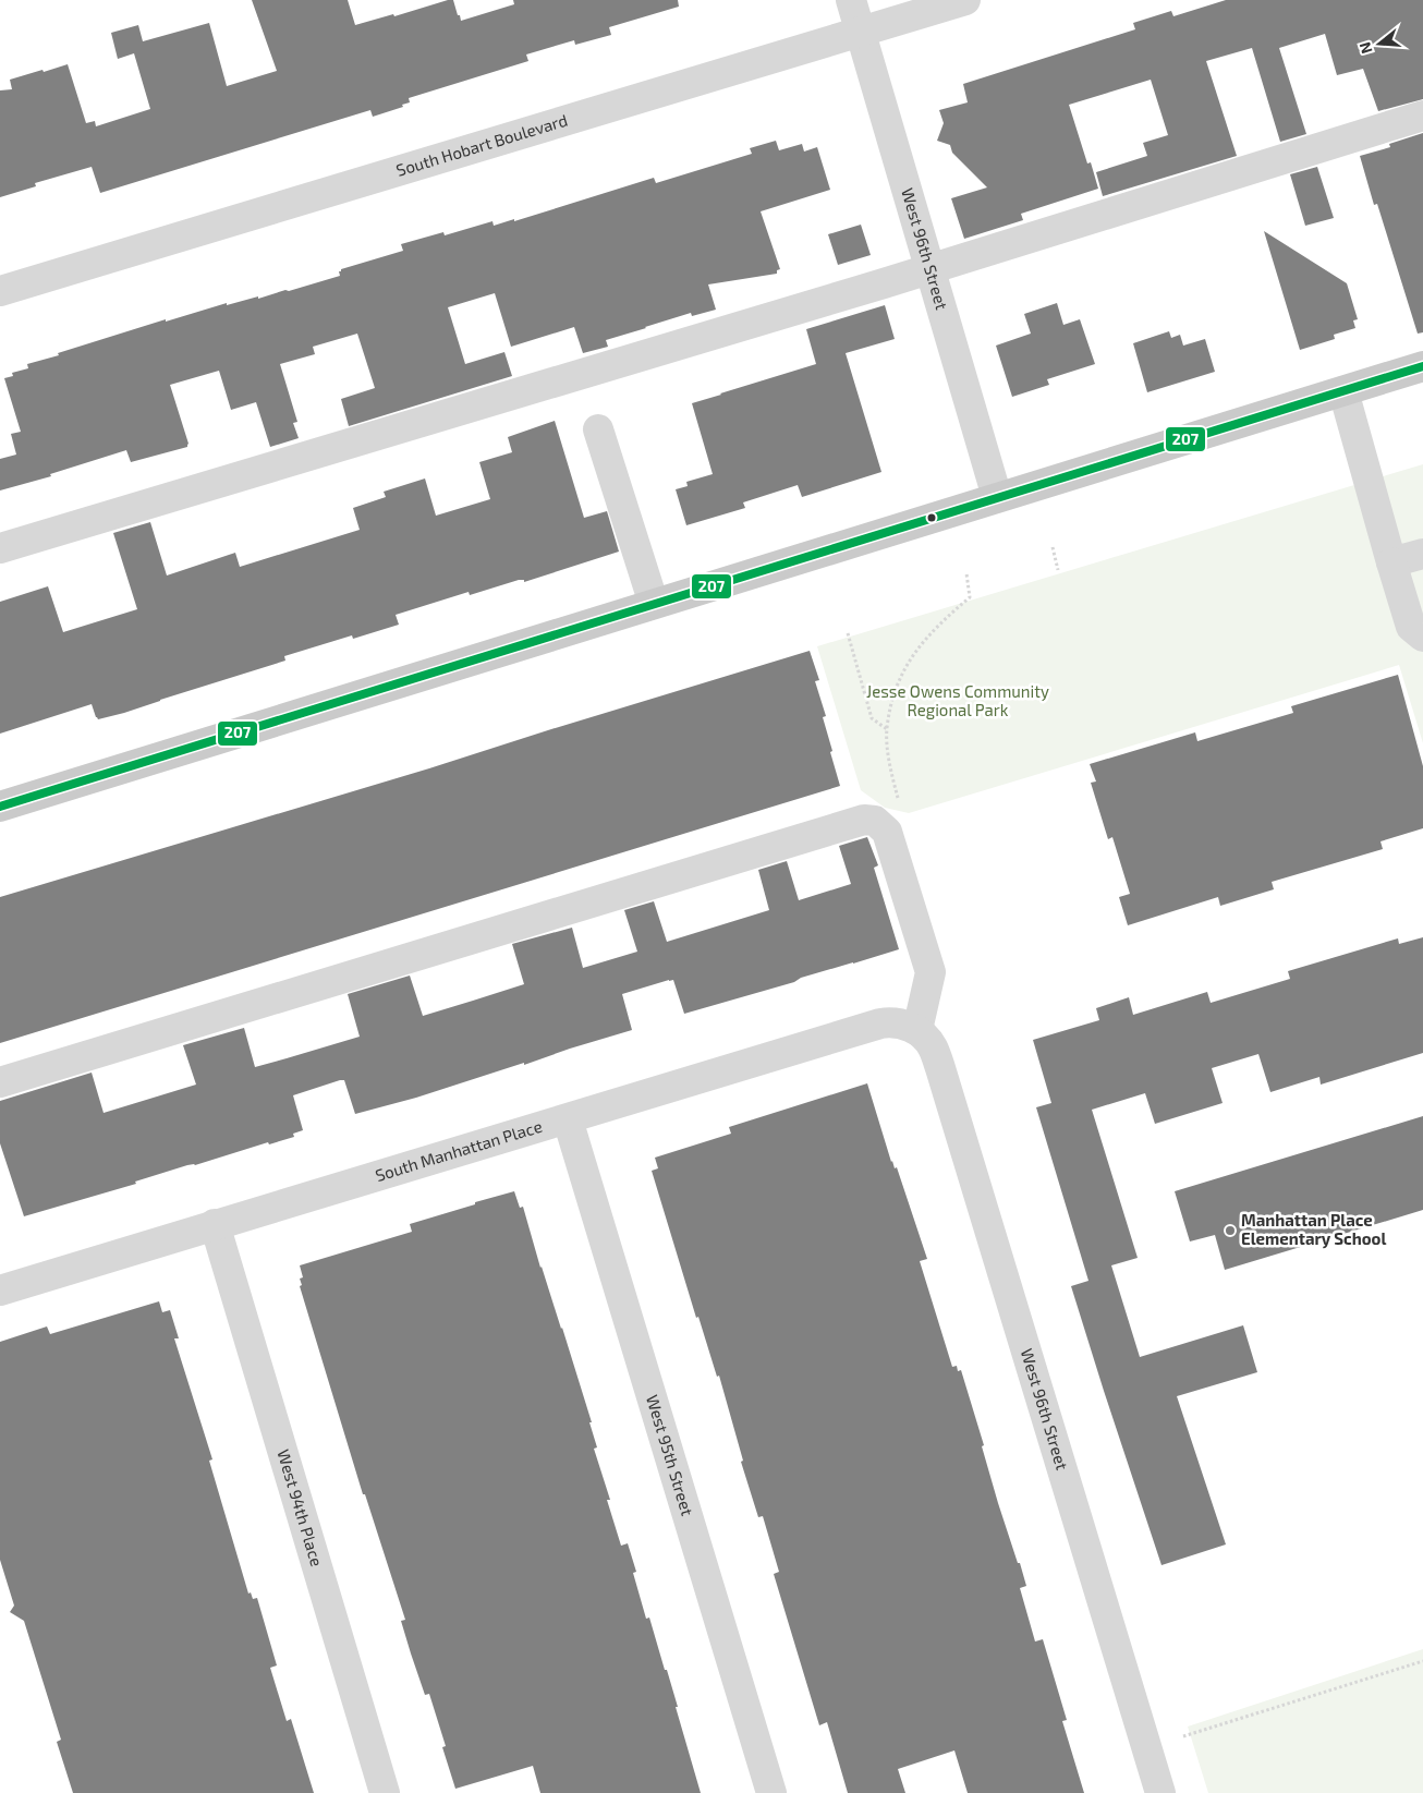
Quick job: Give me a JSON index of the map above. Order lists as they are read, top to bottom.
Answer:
{
  "streets": {
    "street": [
      "South Hobart Boulevard",
      "West 96th Street",
      "South Manhattan Place",
      "West 95th Street",
      "West 94th Place"
    ]
  },
  "crossings": [
    ["South Hobart Boulevard", "West 96th Street"],
    ["West 96th Street", "South Manhattan Place"],
    ["South Manhattan Place", "West 95th Street"],
    ["South Manhattan Place", "West 94th Place"]
  ],
  "parks": ["Jesse Owens Community Regional Park"],
  "places": ["Manhattan Place Elementary School"],
  "lines": ["transit line 207"],
  "north": "left"
}
